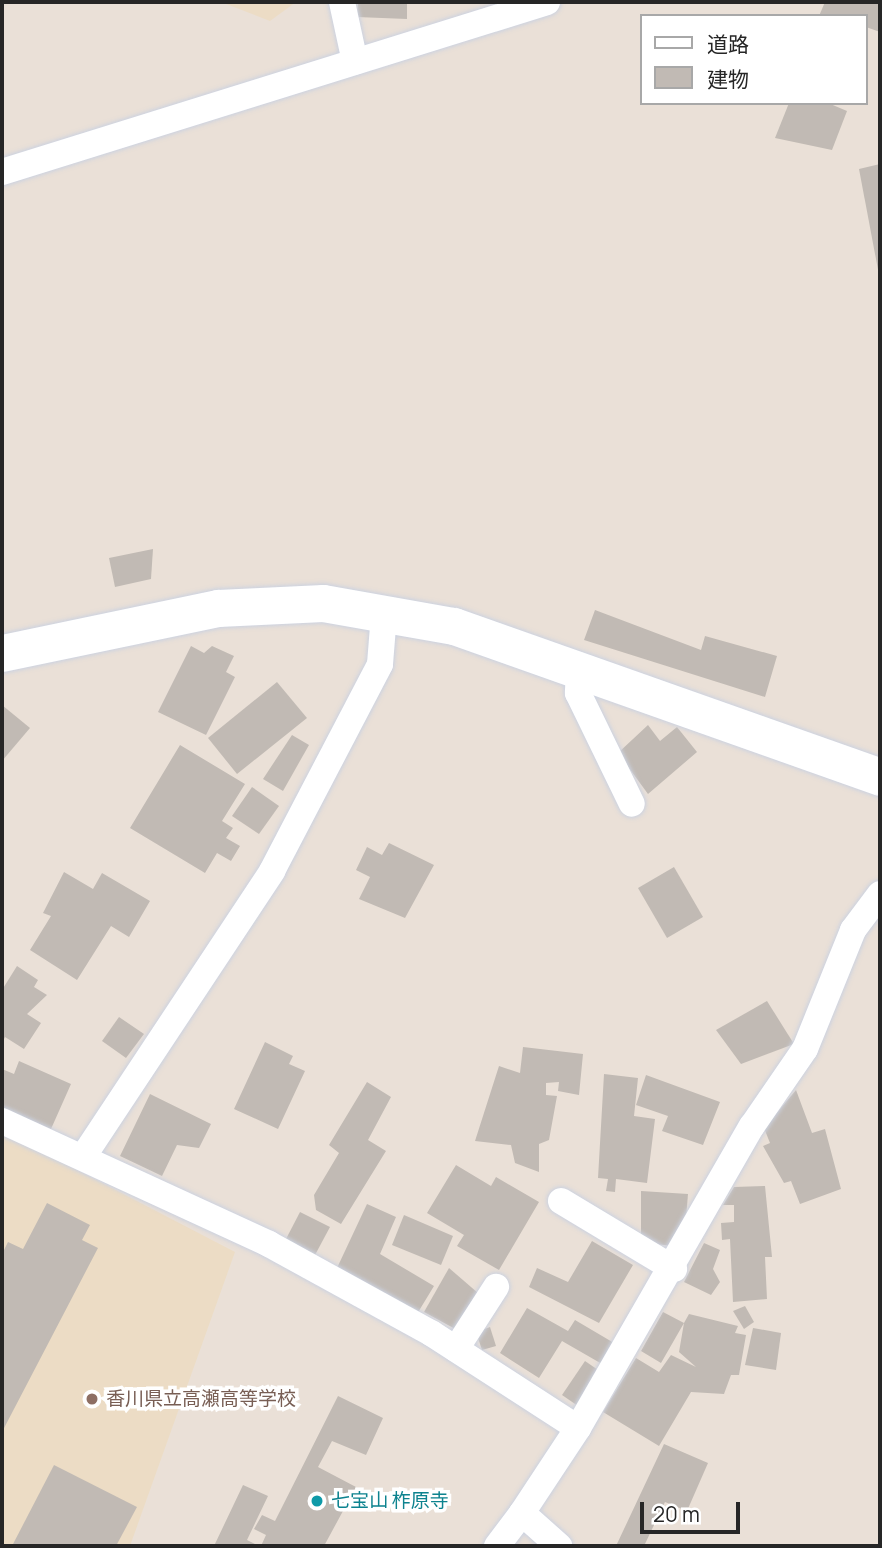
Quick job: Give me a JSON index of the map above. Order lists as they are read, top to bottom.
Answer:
{
  "places": ["香川県立高瀬高等学校", "七宝山 柞原寺"],
  "legend": ["道路", "建物"],
  "scale_bar": "20 m"
}
